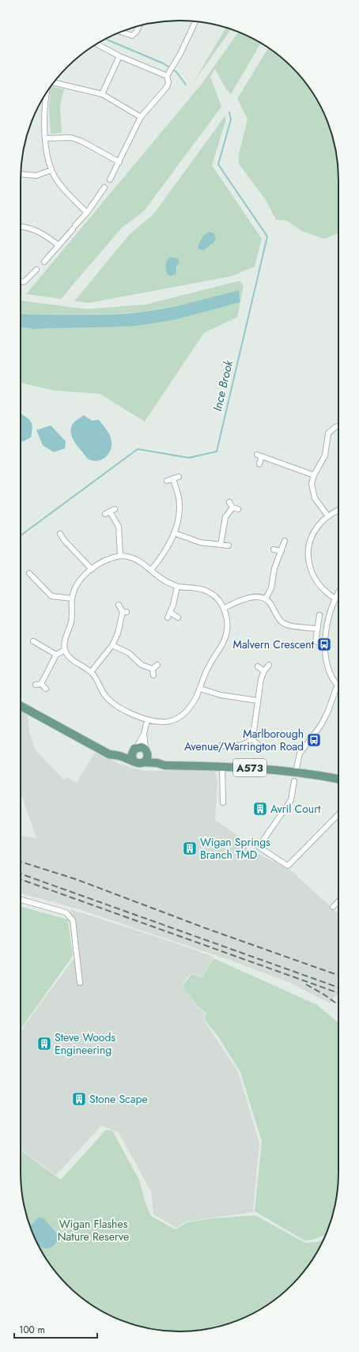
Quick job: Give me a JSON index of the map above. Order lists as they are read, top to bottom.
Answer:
{
  "streets": {
    "main road": ["A573"]
  },
  "water": ["Ince Brook"],
  "parks": ["Wigan Flashes Nature Reserve"],
  "places": {
    "bus stop": ["Malvern Crescent", "Marlborough Avenue/Warrington Road"],
    "building": [
      "Avril Court",
      "Wigan Springs Branch TMD",
      "Steve Woods Engineering",
      "Stone Scape"
    ]
  },
  "scale_bar": "100 m"
}
